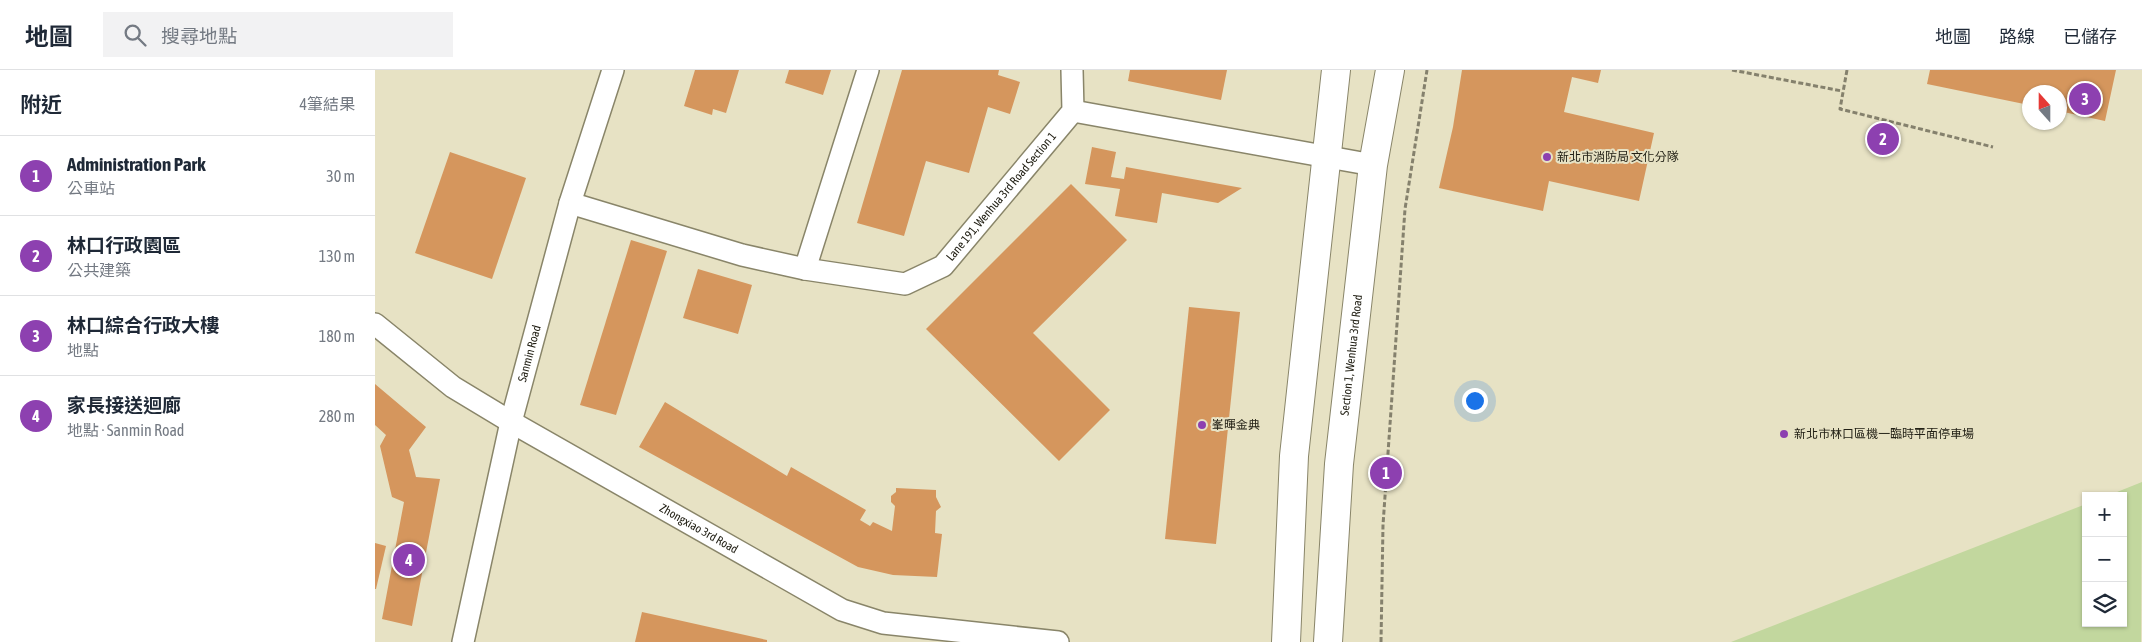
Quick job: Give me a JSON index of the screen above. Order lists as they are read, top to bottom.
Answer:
{
  "streets": {
    "street": [
      "Lane 191, Wenhua 3rd Road Section 1",
      "Sanmin Road",
      "Section 1, Wenhua 3rd Road",
      "Zhongxiao 3rd Road"
    ]
  },
  "crossings": [
    ["Lane 191, Wenhua 3rd Road Section 1", "Sanmin Road"],
    ["Sanmin Road", "Zhongxiao 3rd Road"]
  ],
  "places": ["新北市消防局 文化分隊", "峯暉金典", "新北市林口區機一臨時平面停車場"],
  "north": "top",
  "page": {
    "header": "地圖",
    "search": "搜尋地點",
    "nav": ["地圖", "路線", "已儲存"],
    "heading": ["附近", "4筆結果"],
    "pins": [
      "3",
      "2",
      "1",
      "4"
    ],
    "list": [
      {
        "mark": "1",
        "name": "Administration Park",
        "note": "公車站",
        "value": "30 m"
      },
      {
        "mark": "2",
        "name": "林口行政園區",
        "note": "公共建築",
        "value": "130 m"
      },
      {
        "mark": "3",
        "name": "林口綜合行政大樓",
        "note": "地點",
        "value": "180 m"
      },
      {
        "mark": "4",
        "name": "家長接送迴廊",
        "note": "地點 · Sanmin Road",
        "value": "280 m"
      }
    ],
    "map_buttons": ["+", "−"]
  }
}
